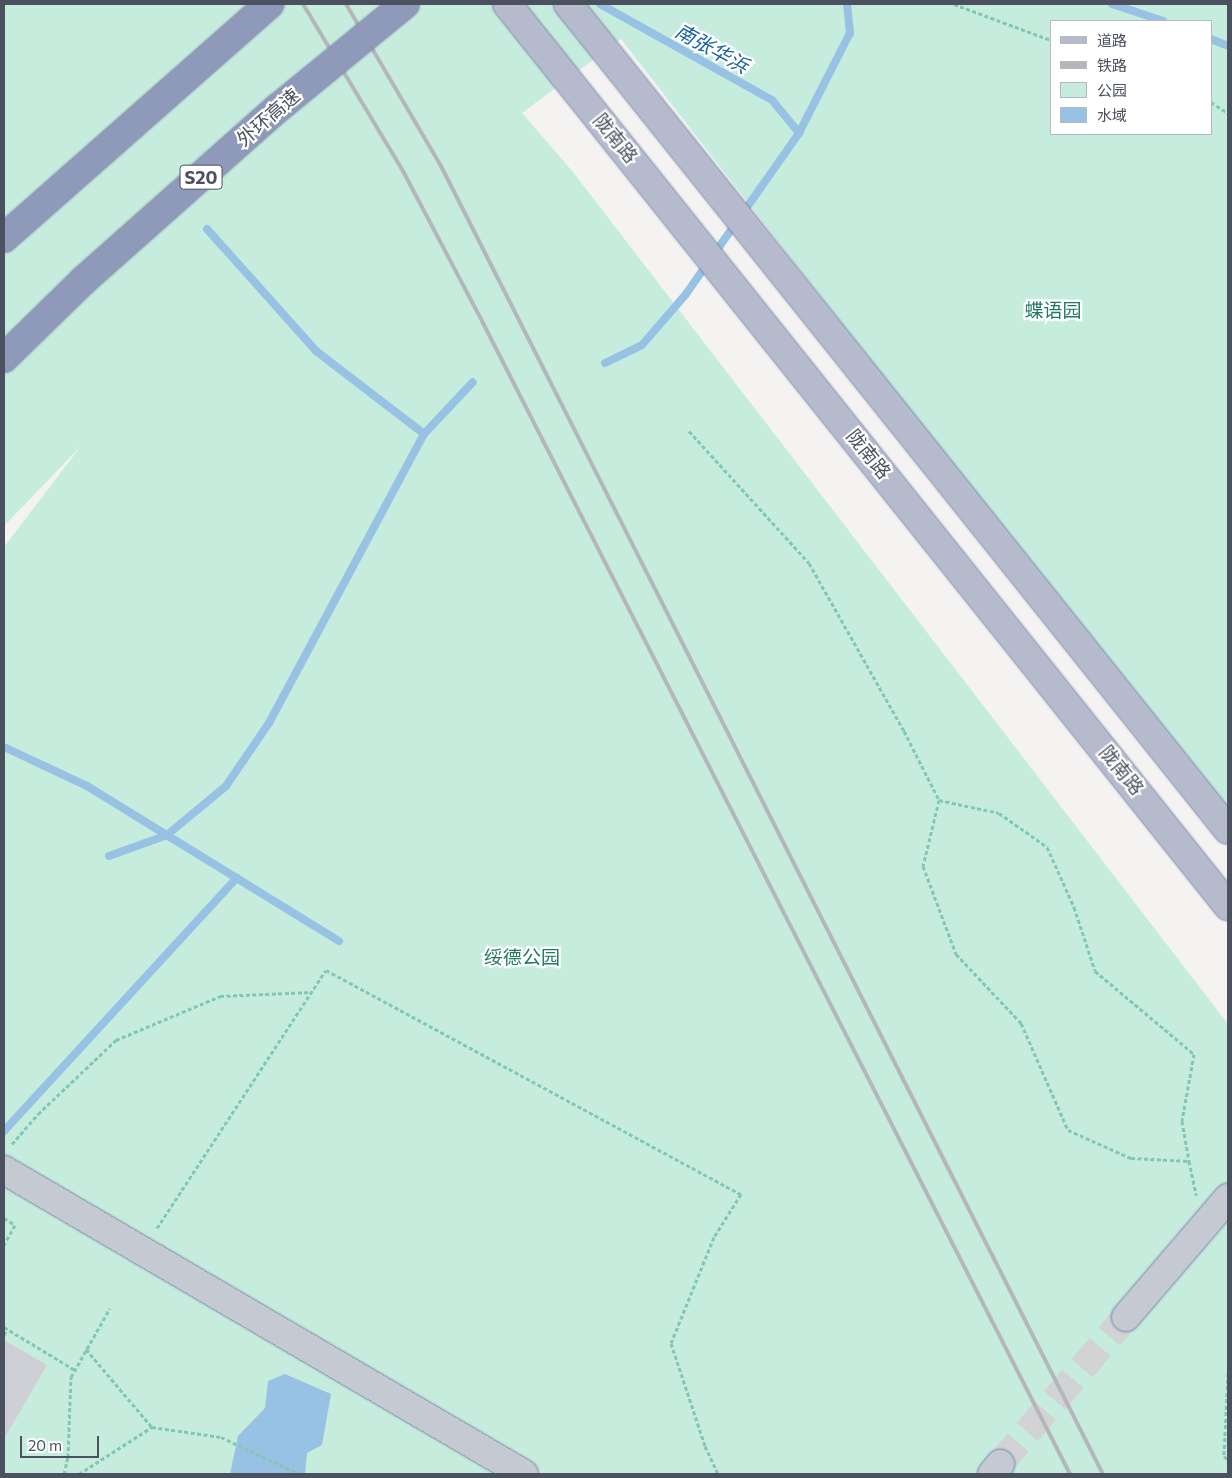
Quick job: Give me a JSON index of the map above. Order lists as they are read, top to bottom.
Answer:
{
  "streets": {
    "highway": ["外环高速", "S20"],
    "main road": ["陇南路"]
  },
  "water": ["南张华浜"],
  "parks": ["蝶语园", "绥德公园"],
  "legend": [
    "道路",
    "铁路",
    "公园",
    "水域"
  ],
  "scale_bar": "20 m"
}
